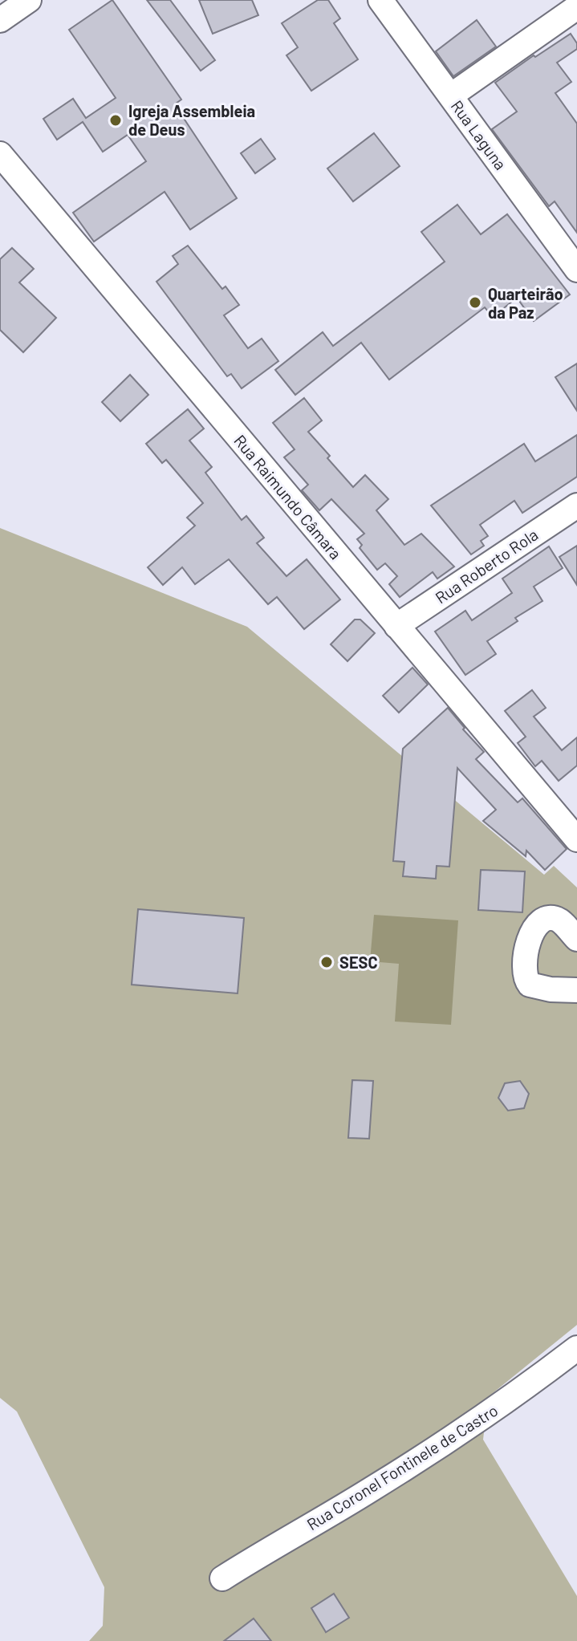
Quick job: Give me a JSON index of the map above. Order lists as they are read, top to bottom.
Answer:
{
  "streets": {
    "street": [
      "Rua Laguna",
      "Rua Raimundo Câmara",
      "Rua Roberto Rola",
      "Rua Coronel Fontinele de Castro"
    ]
  },
  "crossings": [
    ["Rua Raimundo Câmara", "Rua Roberto Rola"]
  ],
  "places": ["Igreja Assembleia de Deus", "Quarteirão da Paz", "SESC"]
}
